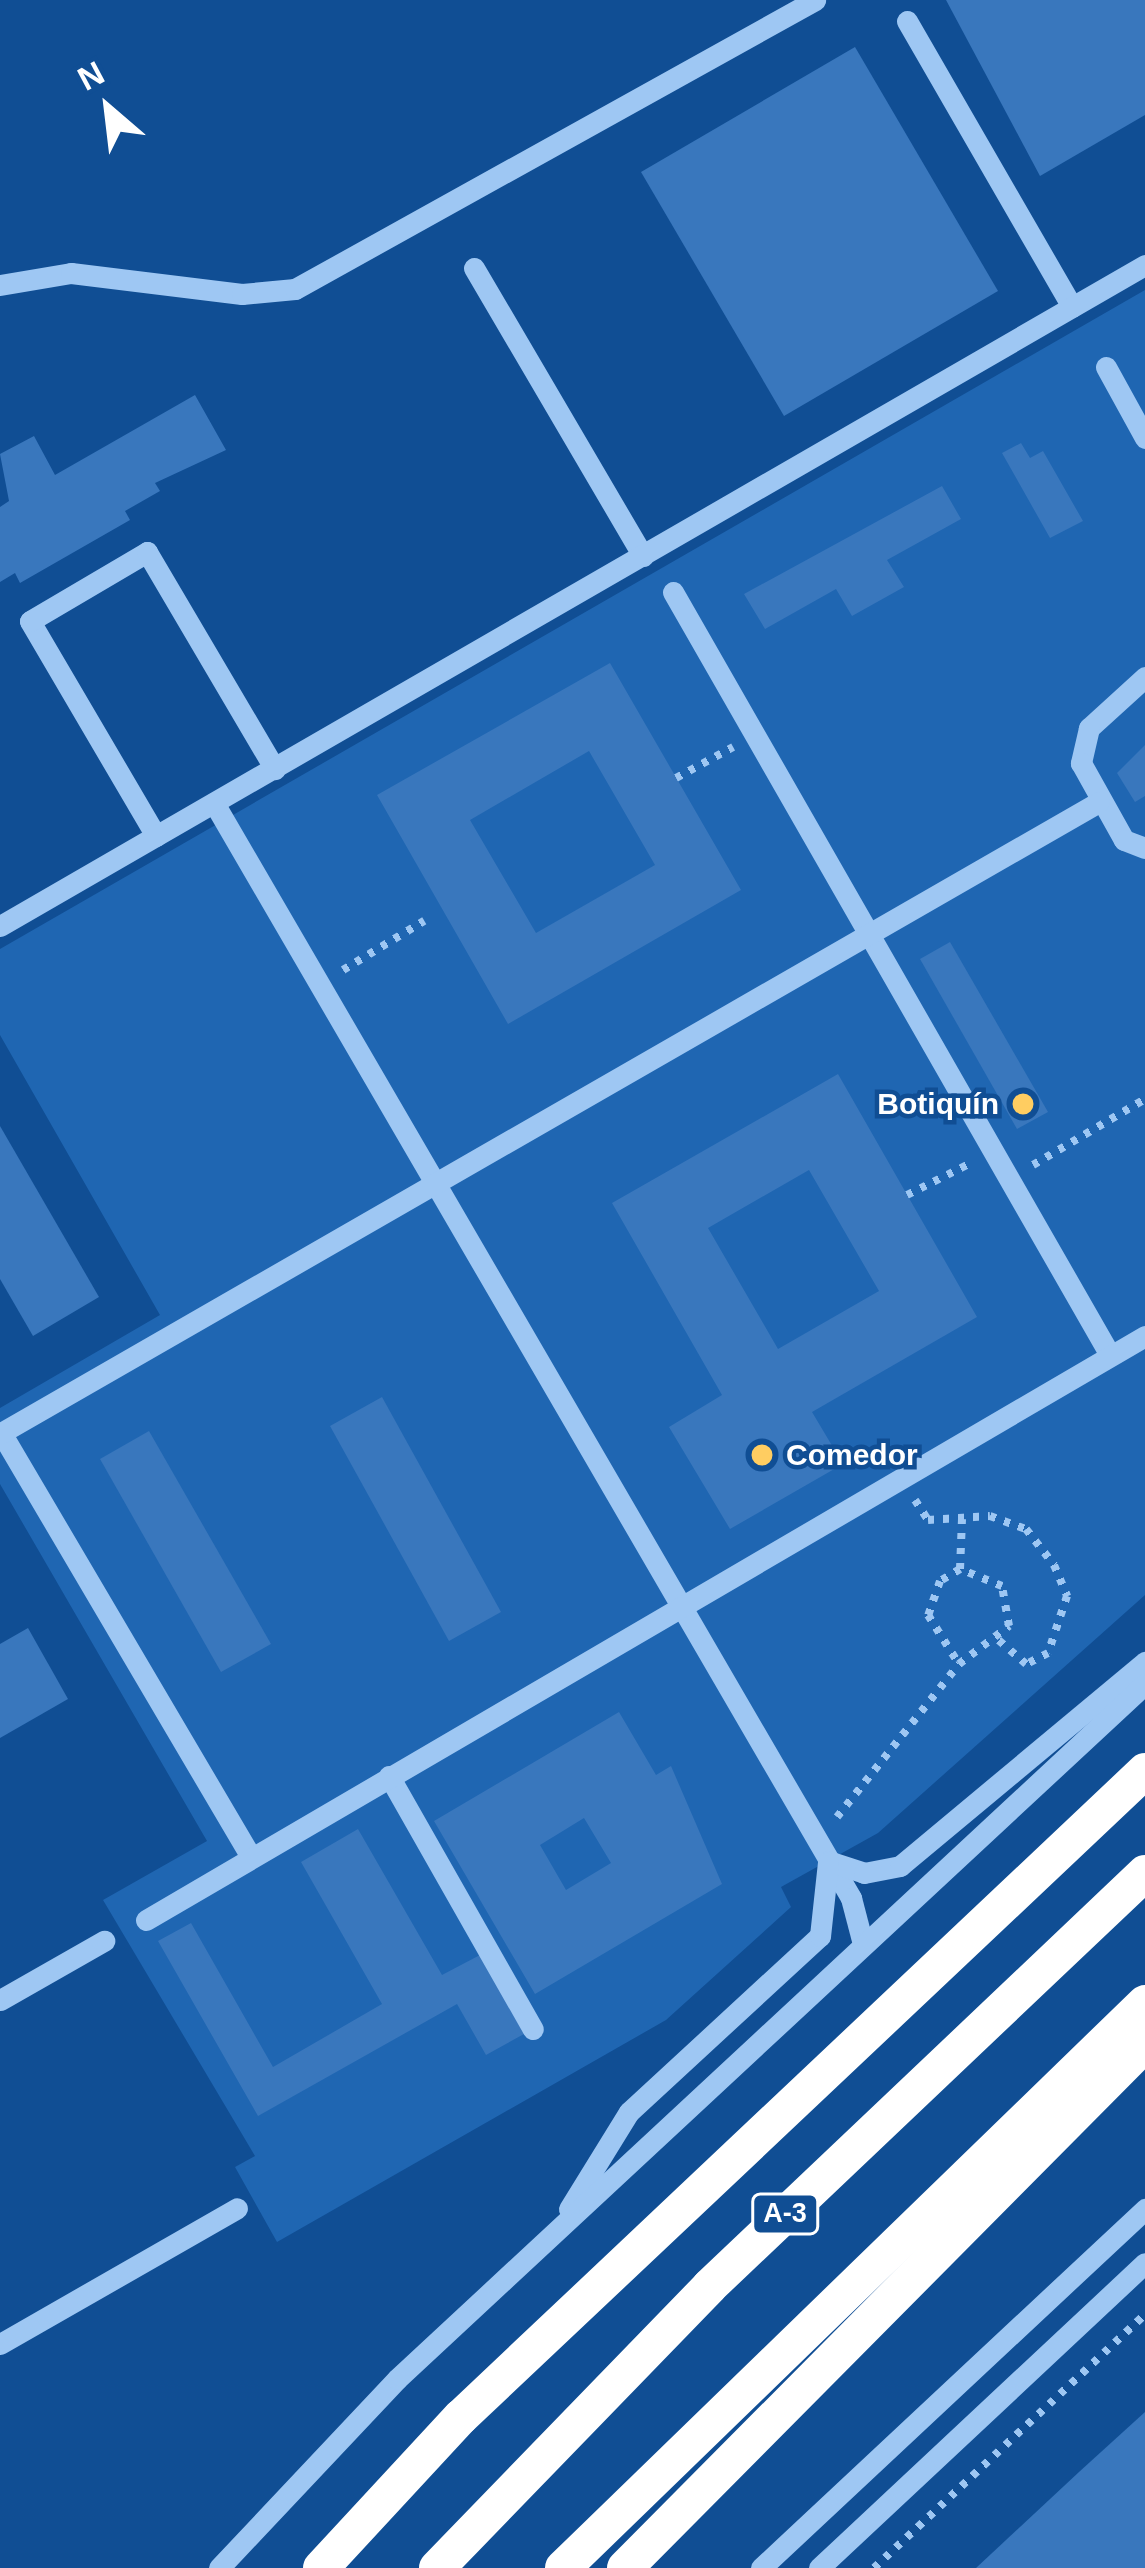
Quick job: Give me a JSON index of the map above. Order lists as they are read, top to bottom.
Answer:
{
  "streets": {
    "highway": ["A-3"]
  },
  "places": ["Botiquín", "Comedor"],
  "north": "top left"
}
